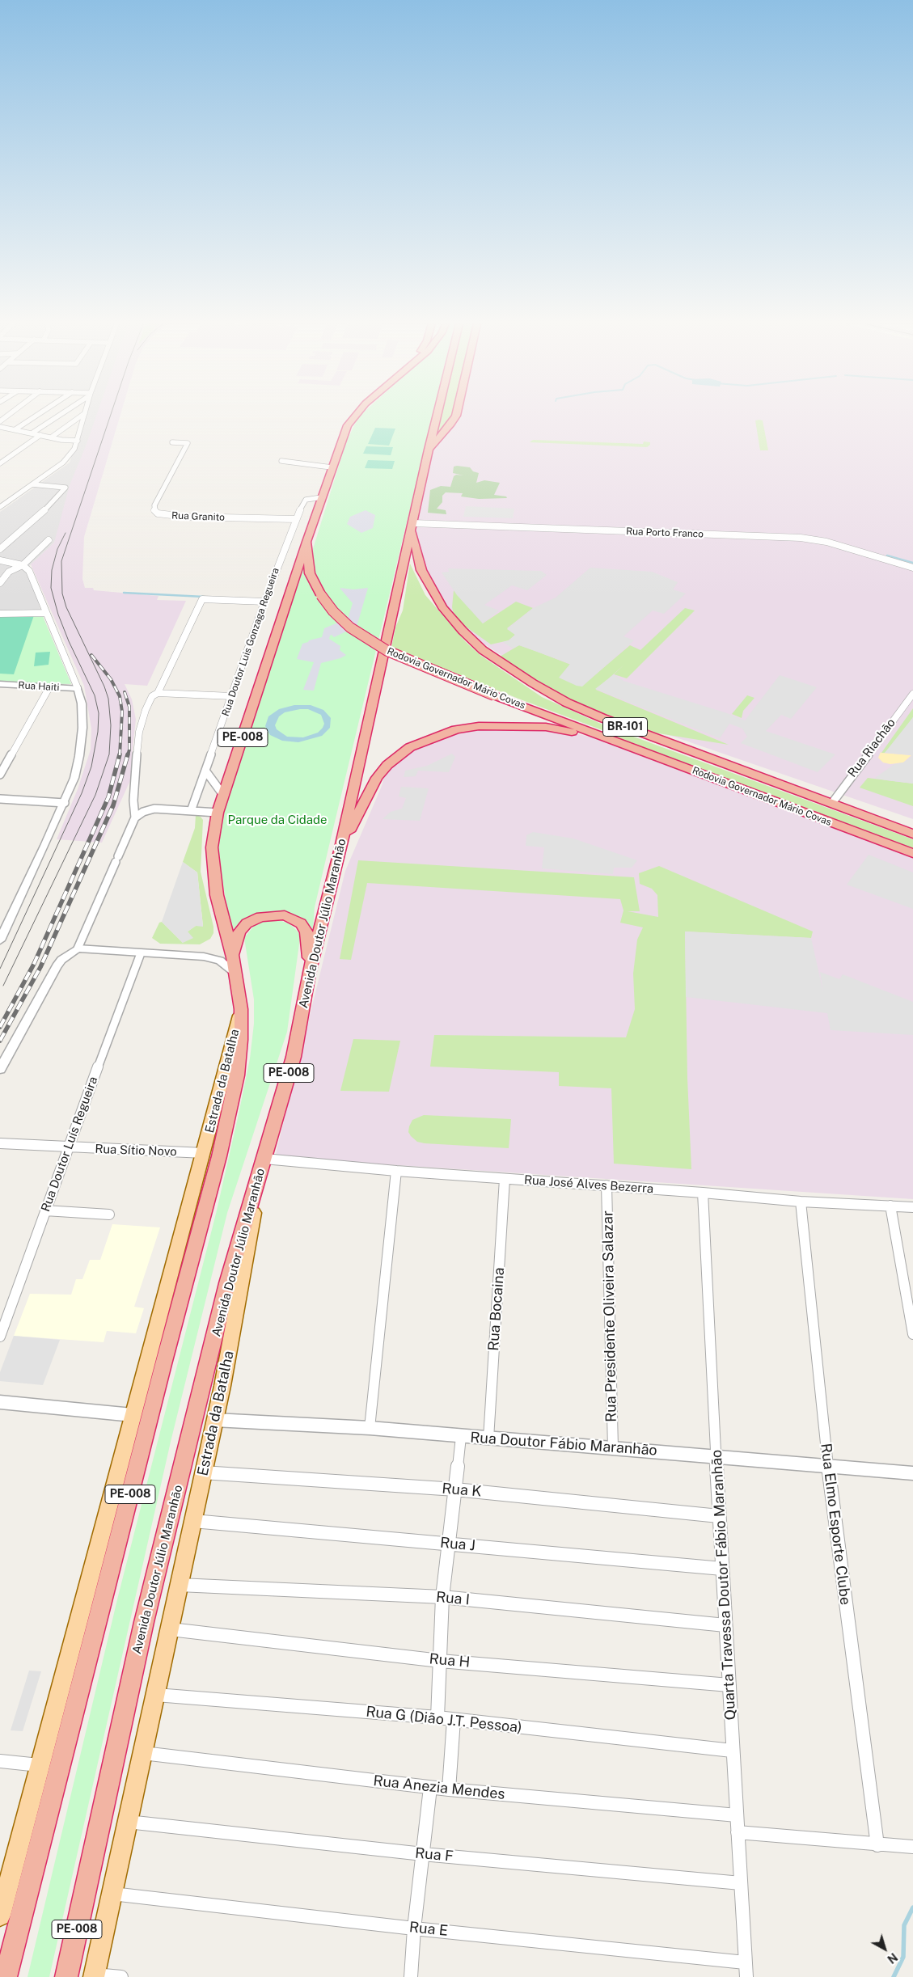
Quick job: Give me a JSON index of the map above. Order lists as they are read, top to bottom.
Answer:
{
  "streets": {
    "highway": [
      "Rodovia Governador Mário Covas",
      "BR-101",
      "PE-008",
      "Avenida Doutor Júlio Maranhão"
    ],
    "main road": ["Estrada da Batalha"],
    "street": [
      "Rua Granito",
      "Rua Porto Franco",
      "Rua Doutor Luis Gonzaga Regueira",
      "Rua Haiti",
      "Rua Riachão",
      "Rua Doutor Luís Regueira",
      "Rua Sítio Novo",
      "Rua José Alves Bezerra",
      "Rua Bocaina",
      "Rua Presidente Oliveira Salazar",
      "Rua Doutor Fábio Maranhão",
      "Rua K",
      "Rua Elmo Esporte Clube",
      "Rua J",
      "Quarta Travessa Doutor Fábio Maranhão",
      "Rua I",
      "Rua H",
      "Rua G (Dião J.T. Pessoa)",
      "Rua Anezia Mendes",
      "Rua F",
      "Rua E"
    ]
  },
  "crossings": [
    ["Rua Granito", "Rua Doutor Luis Gonzaga Regueira"],
    ["Rua Porto Franco", "Rodovia Governador Mário Covas"],
    ["Rua Porto Franco", "Avenida Doutor Júlio Maranhão"],
    ["Rua Doutor Luis Gonzaga Regueira", "Rodovia Governador Mário Covas"],
    ["Rodovia Governador Mário Covas", "PE-008"],
    ["Rodovia Governador Mário Covas", "Rua Riachão"],
    ["Rodovia Governador Mário Covas", "Avenida Doutor Júlio Maranhão"],
    ["PE-008", "Estrada da Batalha"],
    ["Avenida Doutor Júlio Maranhão", "Estrada da Batalha"],
    ["Avenida Doutor Júlio Maranhão", "Rua José Alves Bezerra"],
    ["Estrada da Batalha", "Rua Sítio Novo"],
    ["Estrada da Batalha", "Rua José Alves Bezerra"],
    ["Estrada da Batalha", "Rua Doutor Fábio Maranhão"],
    ["Estrada da Batalha", "Rua K"],
    ["Estrada da Batalha", "Rua J"],
    ["Estrada da Batalha", "Rua I"],
    ["Estrada da Batalha", "Rua H"],
    ["Rua Doutor Luís Regueira", "Rua Sítio Novo"],
    ["Rua José Alves Bezerra", "Rua Bocaina"],
    ["Rua José Alves Bezerra", "Rua Presidente Oliveira Salazar"],
    ["Rua José Alves Bezerra", "Rua Elmo Esporte Clube"],
    ["Rua José Alves Bezerra", "Quarta Travessa Doutor Fábio Maranhão"],
    ["Rua Bocaina", "Rua Doutor Fábio Maranhão"],
    ["Rua Presidente Oliveira Salazar", "Rua Doutor Fábio Maranhão"],
    ["Rua Doutor Fábio Maranhão", "Rua Elmo Esporte Clube"],
    ["Rua Doutor Fábio Maranhão", "Quarta Travessa Doutor Fábio Maranhão"],
    ["Rua K", "Quarta Travessa Doutor Fábio Maranhão"],
    ["Rua J", "Quarta Travessa Doutor Fábio Maranhão"],
    ["Quarta Travessa Doutor Fábio Maranhão", "Rua I"],
    ["Quarta Travessa Doutor Fábio Maranhão", "Rua H"],
    ["Quarta Travessa Doutor Fábio Maranhão", "Rua G (Dião J.T. Pessoa)"],
    ["Quarta Travessa Doutor Fábio Maranhão", "Rua Anezia Mendes"],
    ["Quarta Travessa Doutor Fábio Maranhão", "Rua F"],
    ["Quarta Travessa Doutor Fábio Maranhão", "Rua E"]
  ],
  "parks": ["Parque da Cidade"],
  "north": "bottom right"
}
